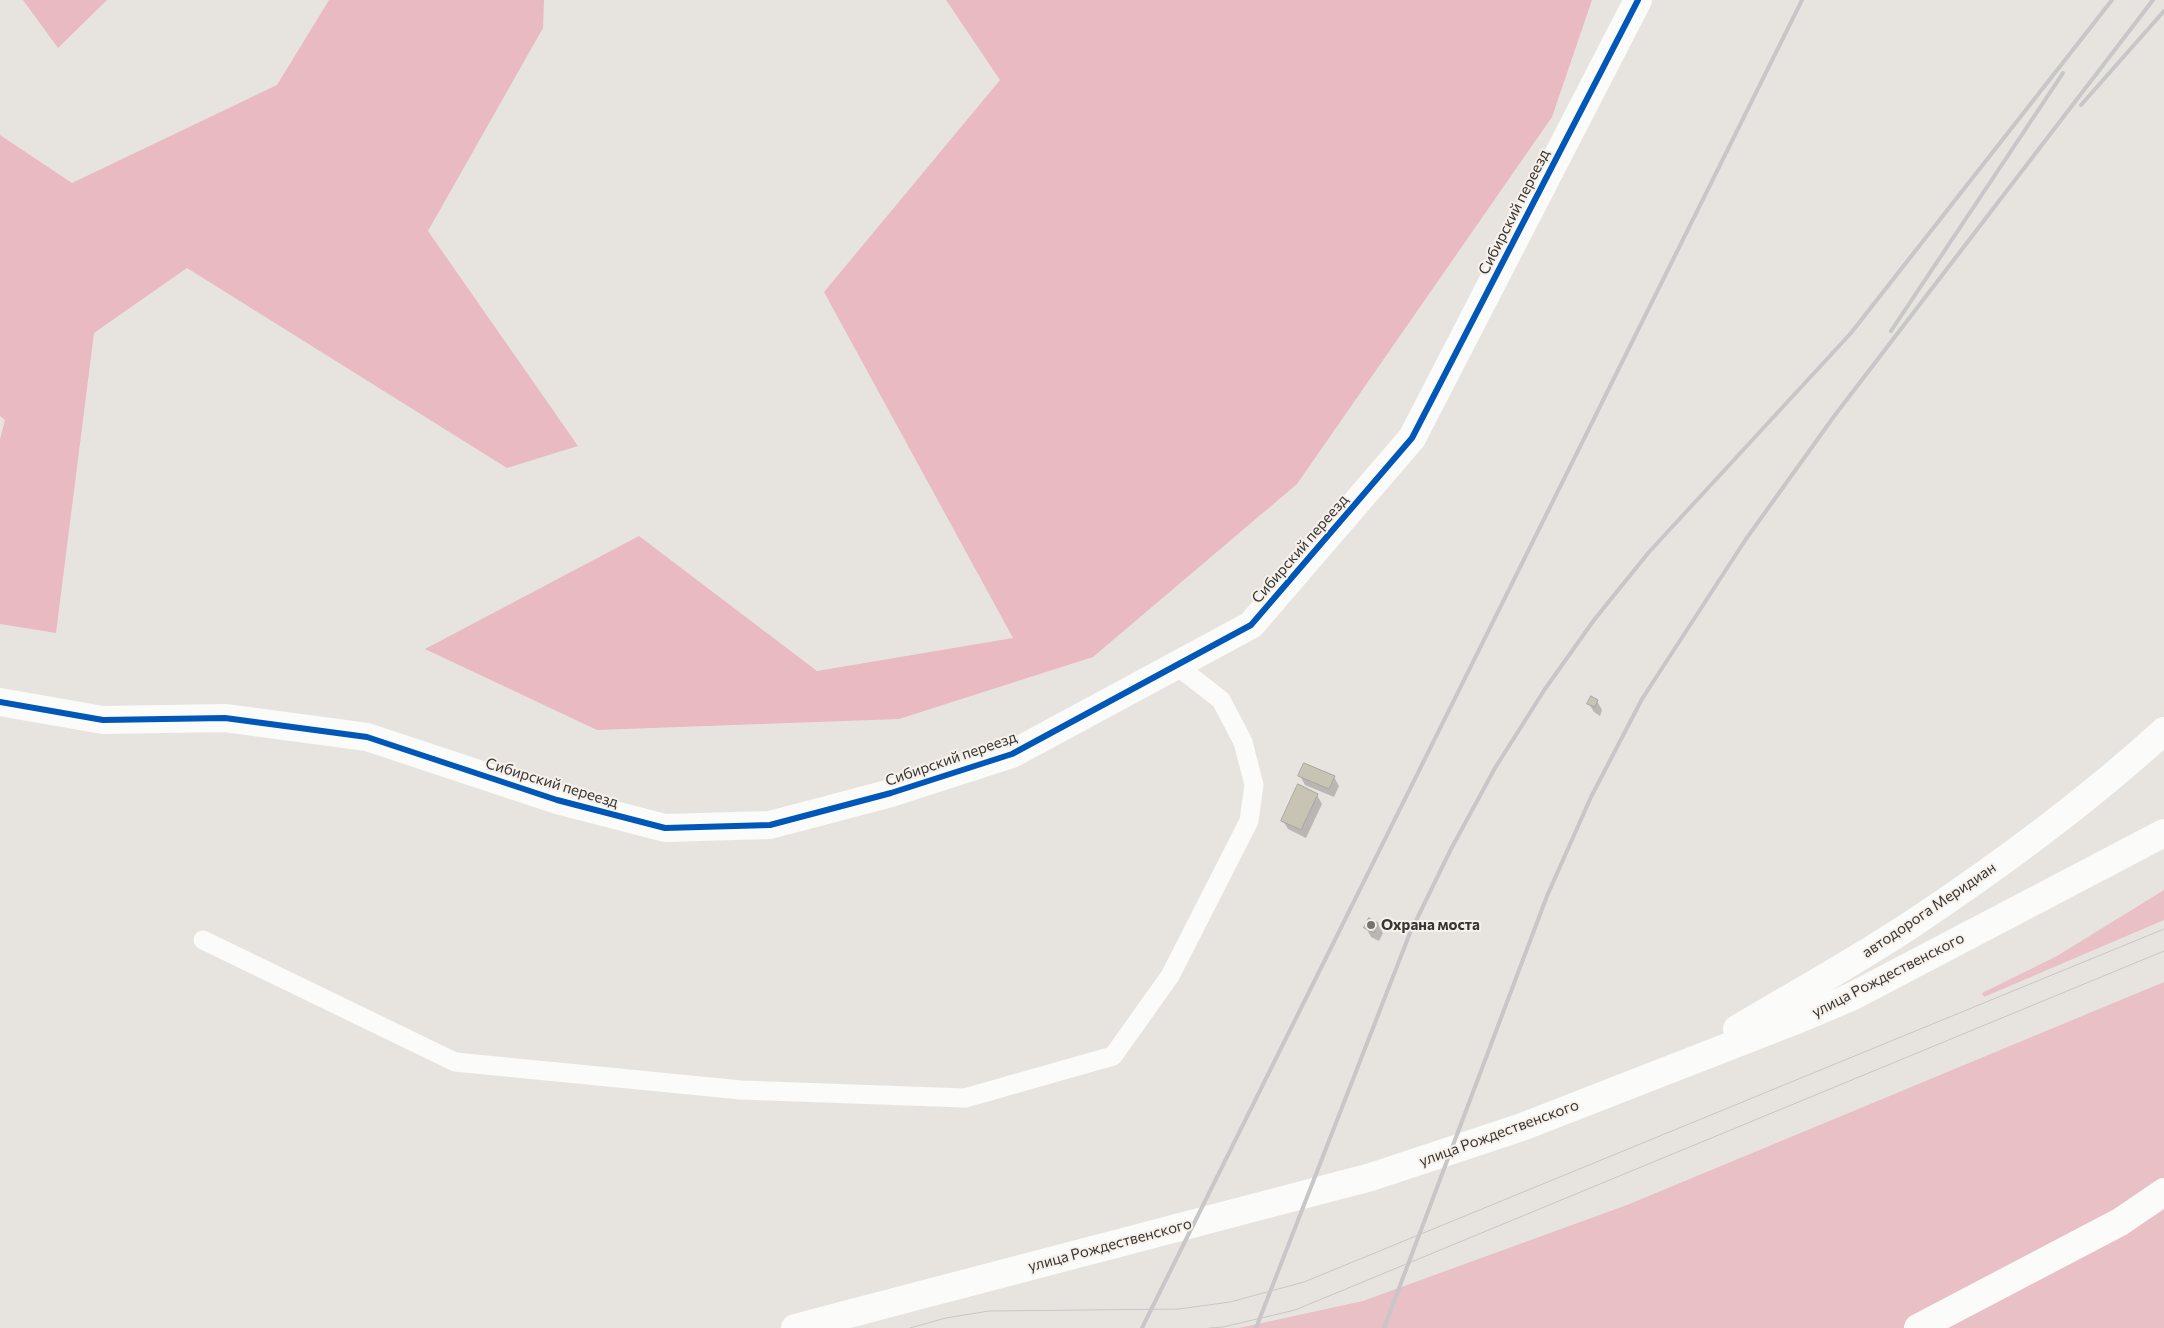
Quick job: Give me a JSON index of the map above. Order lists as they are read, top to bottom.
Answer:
{
  "streets": {
    "main road": ["Сибирский переезд", "автодорога Меридиан", "улица Рождественского"]
  },
  "crossings": [
    ["автодорога Меридиан", "улица Рождественского"]
  ],
  "places": ["Охрана моста"]
}
